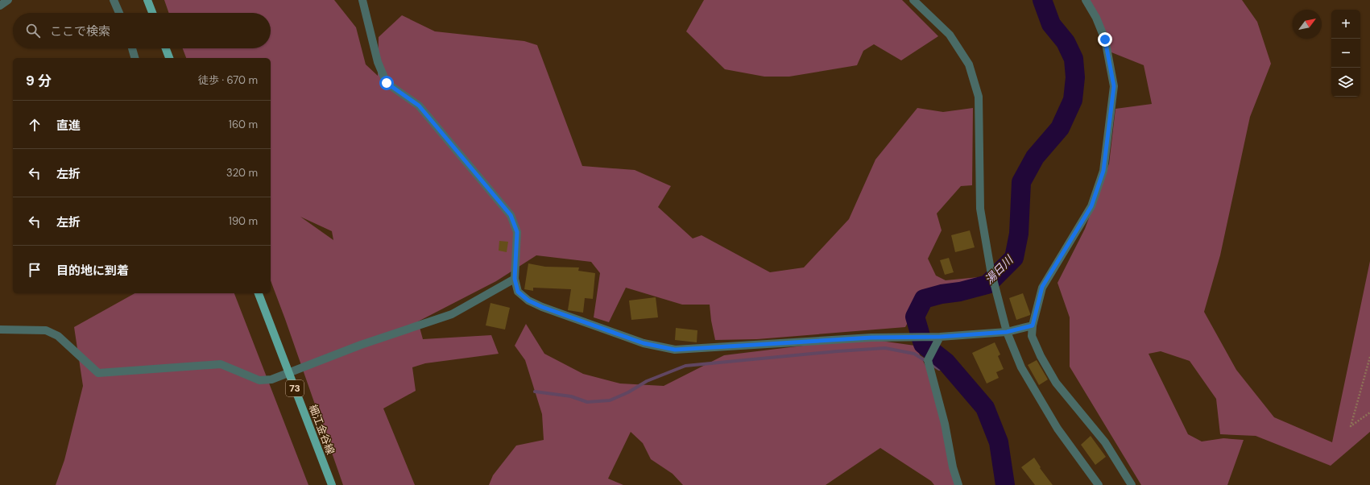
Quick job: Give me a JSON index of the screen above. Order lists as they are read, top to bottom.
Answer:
{
  "streets": {
    "main road": ["73", "細江金谷線"]
  },
  "water": ["湯日川"],
  "north": "top right",
  "page": {
    "map_buttons": ["+", "−"],
    "search": "ここで検索",
    "heading": ["9 分", "徒歩 · 670 m"],
    "list": [
      ["直進", "160 m"],
      ["左折", "320 m"],
      ["左折", "190 m"],
      "目的地に到着"
    ]
  }
}
